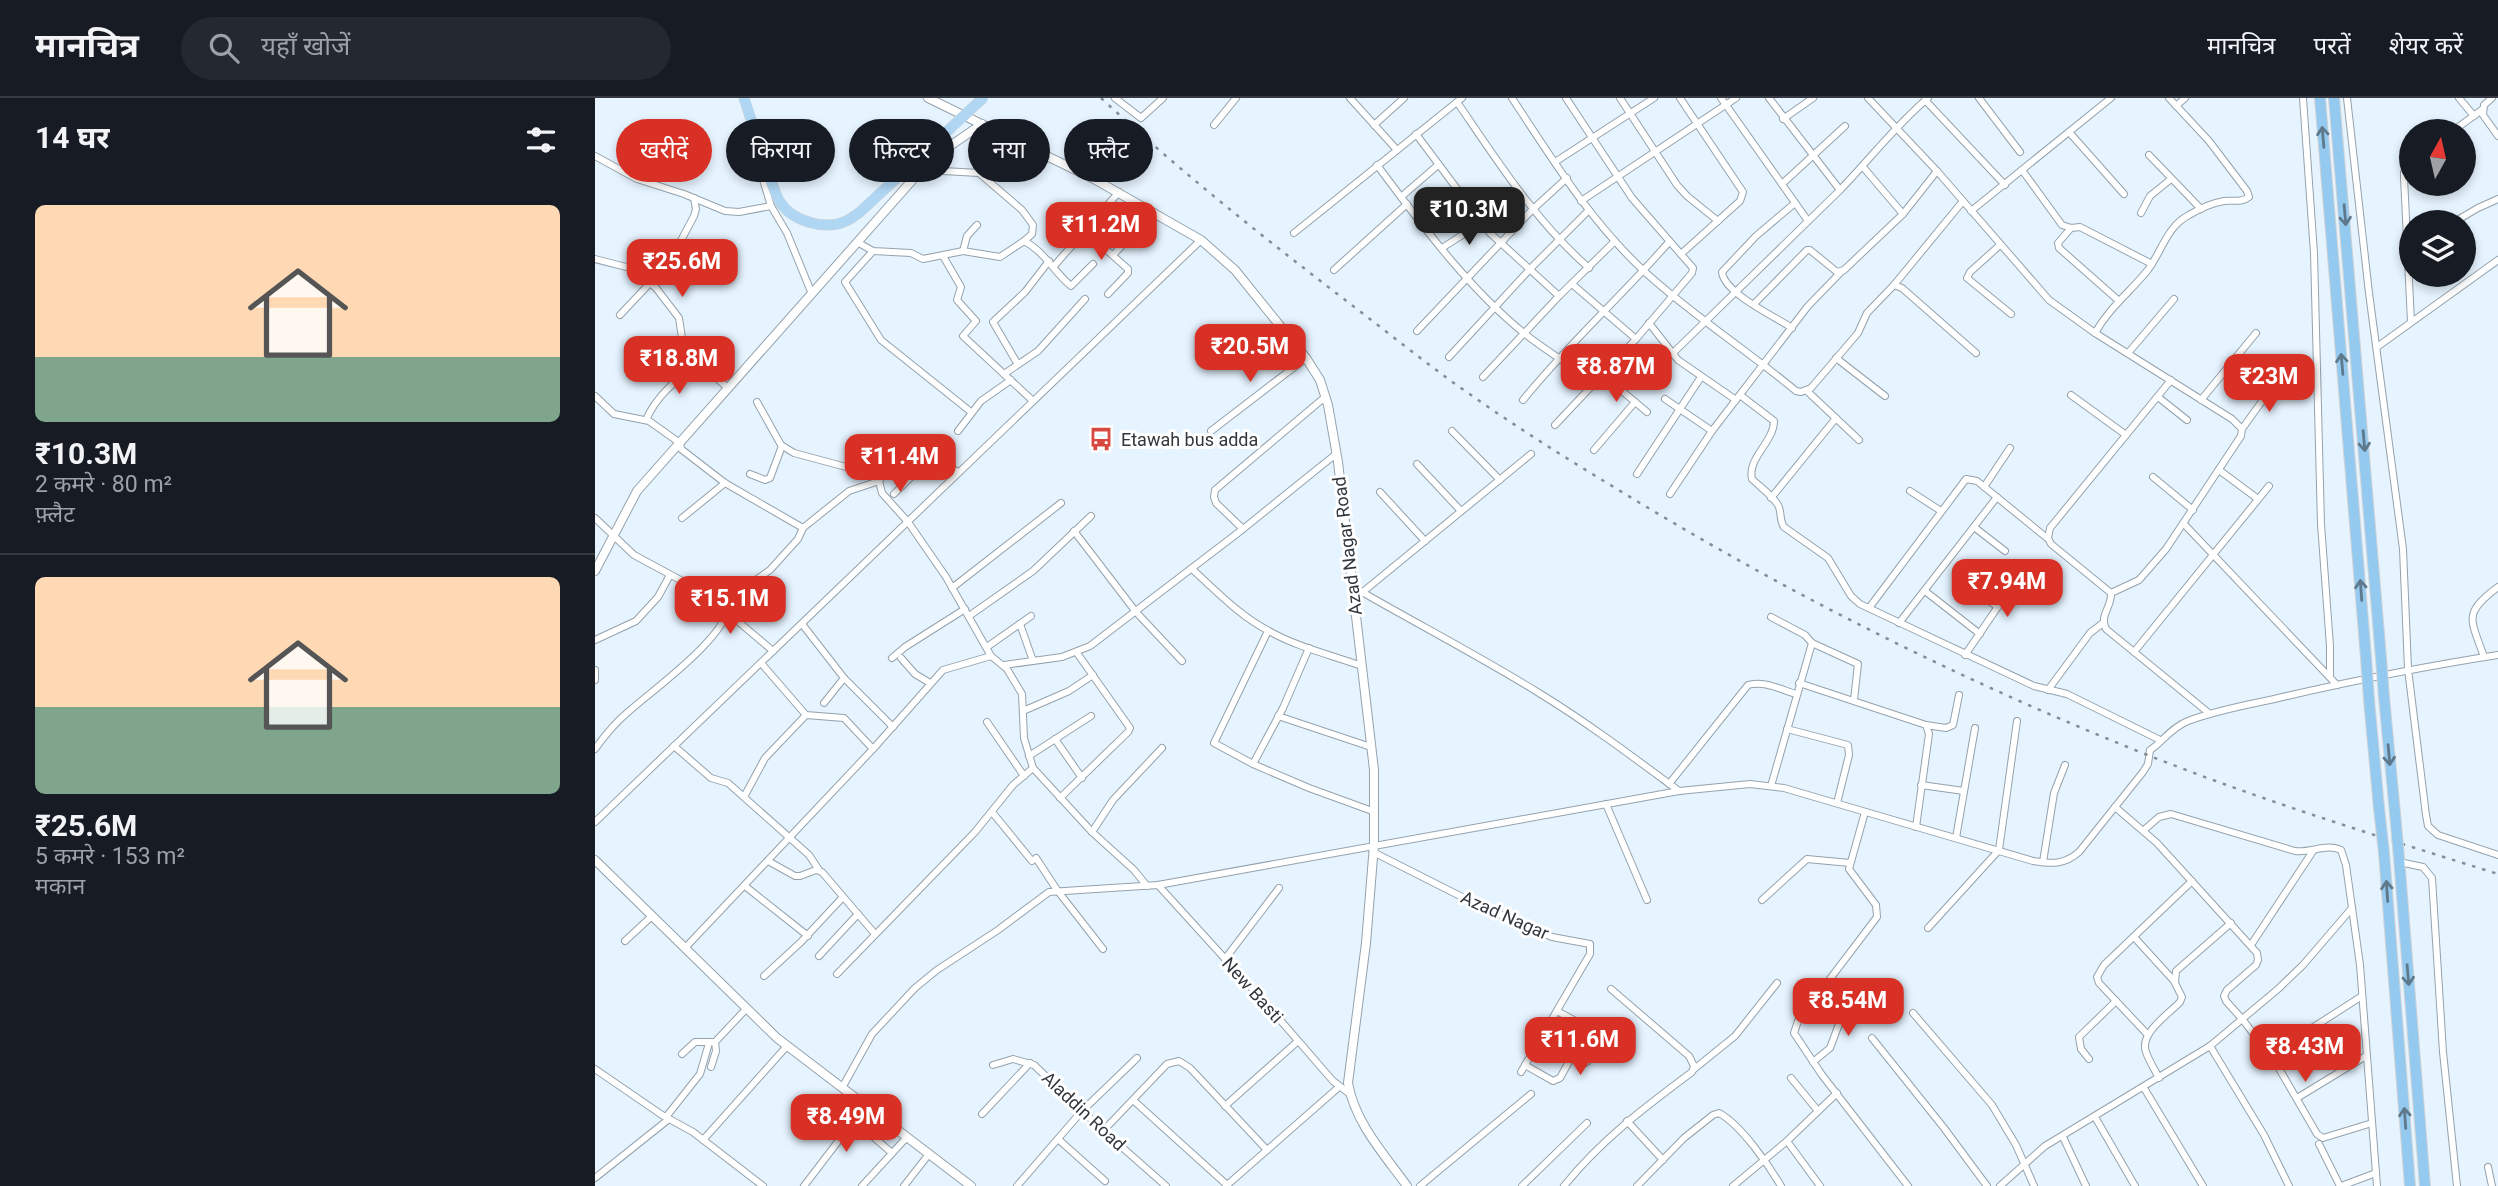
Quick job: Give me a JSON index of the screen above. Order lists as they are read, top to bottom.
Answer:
{
  "streets": {
    "street": [
      "Azad Nagar Road",
      "Azad Nagar",
      "New Basti",
      "Aladdin Road"
    ]
  },
  "crossings": [
    ["Azad Nagar Road", "Azad Nagar"],
    ["Azad Nagar Road", "New Basti"]
  ],
  "places": {
    "bus stop": ["Etawah bus adda"]
  },
  "north": "top",
  "page": {
    "header": "मानचित्र",
    "search": "यहाँ खोजें",
    "nav": ["मानचित्र", "परतें", "शेयर करें"],
    "heading": "14 घर",
    "chip": [
      "खरीदें",
      "किराया",
      "फ़िल्टर",
      "नया",
      "फ़्लैट"
    ],
    "list": [
      {
        "name": "₹10.3M",
        "note": "2 कमरे · 80 m² · फ़्लैट"
      },
      {
        "name": "₹25.6M",
        "note": "5 कमरे · 153 m² · मकान"
      }
    ],
    "price": [
      "₹10.3M",
      "₹11.2M",
      "₹25.6M",
      "₹20.5M",
      "₹18.8M",
      "₹8.87M",
      "₹23M",
      "₹11.4M",
      "₹7.94M",
      "₹15.1M",
      "₹8.54M",
      "₹11.6M",
      "₹8.43M",
      "₹8.49M"
    ]
  }
}
